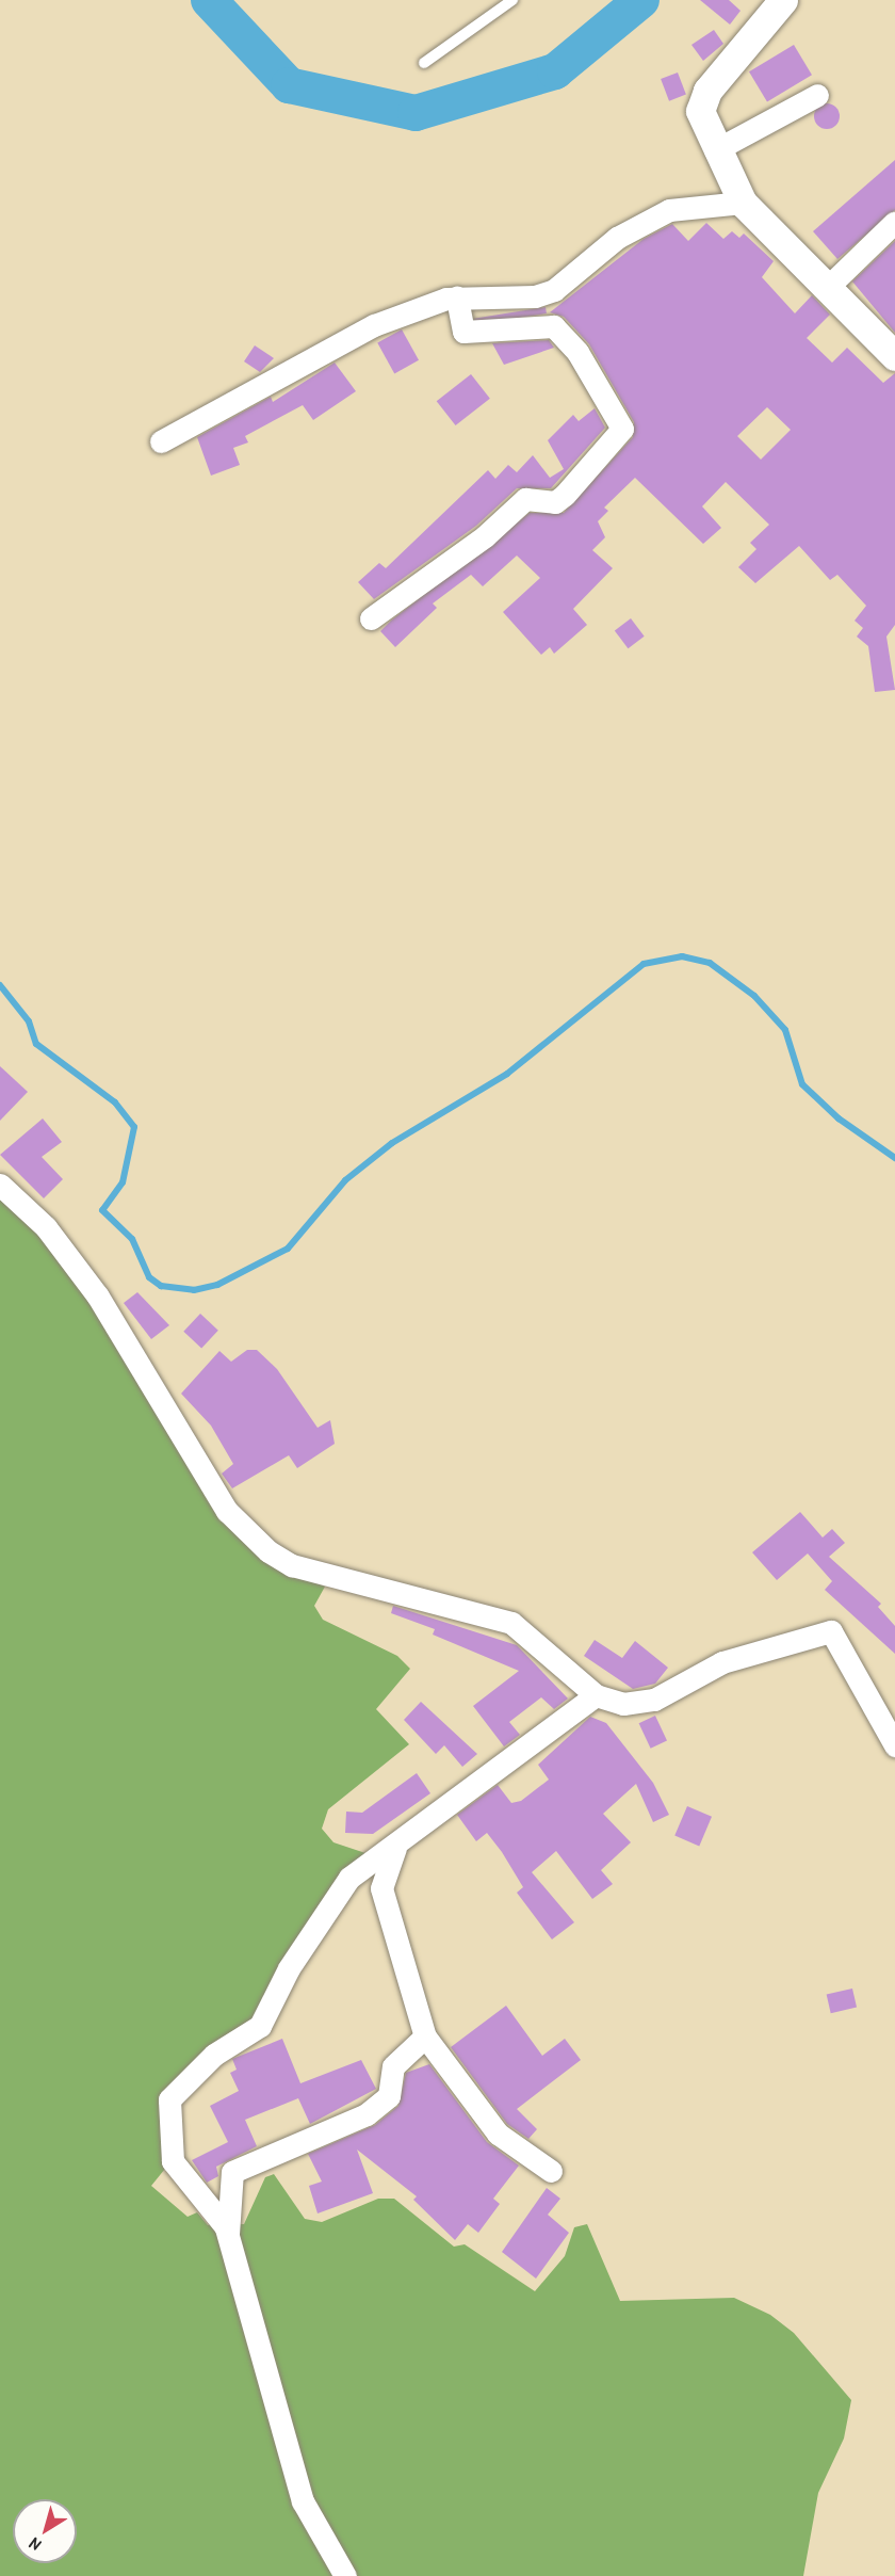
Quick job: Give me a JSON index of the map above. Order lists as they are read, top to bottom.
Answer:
{
  "north": "bottom left"
}
